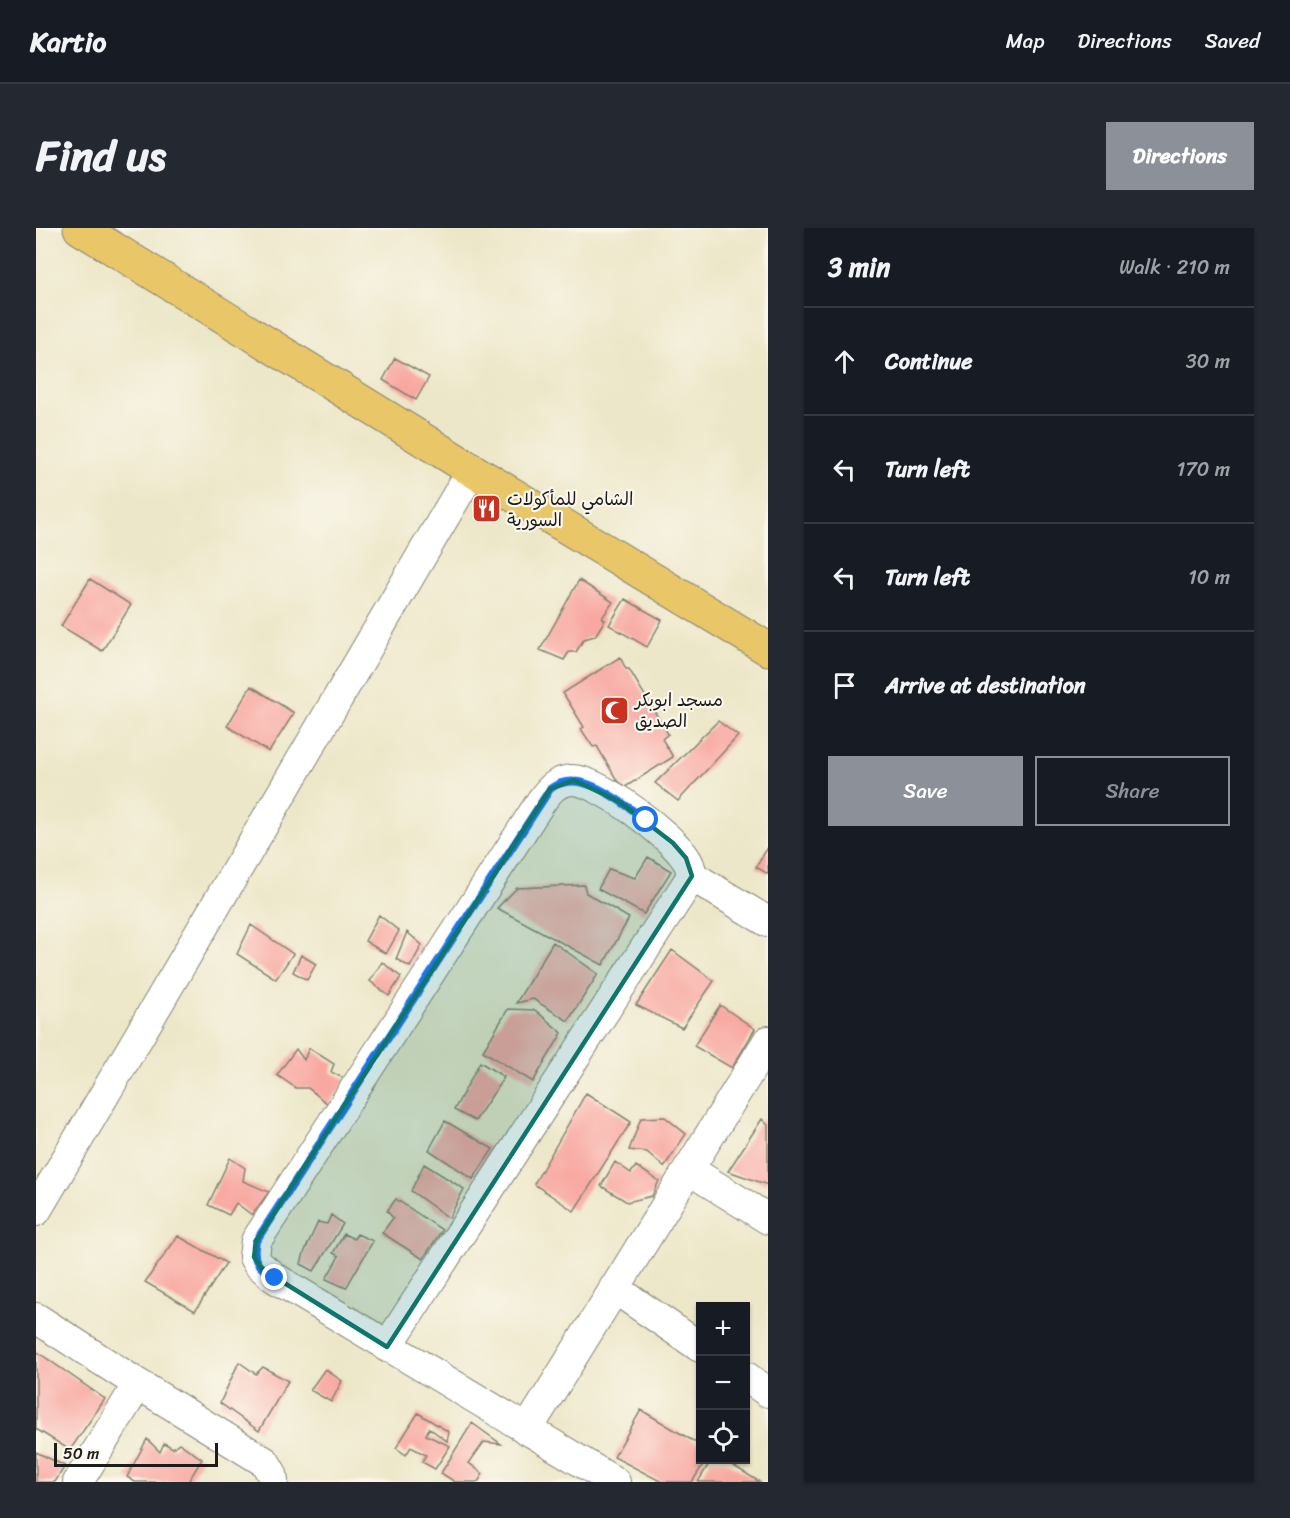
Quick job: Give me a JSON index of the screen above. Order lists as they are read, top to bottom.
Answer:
{
  "places": {
    "restaurant": ["الشامي للمأكولات السورية"],
    "mosque": ["مسجد ابوبكر الصديق"]
  },
  "scale_bar": "50 m",
  "page": {
    "header": "Kartio",
    "nav": ["Map", "Directions", "Saved"],
    "title": "Find us",
    "buttons": [
      "Directions",
      ["Save", "Share"]
    ],
    "heading": ["3 min", "Walk · 210 m"],
    "list": [
      ["Continue", "30 m"],
      ["Turn left", "170 m"],
      ["Turn left", "10 m"],
      "Arrive at destination"
    ],
    "map_buttons": ["+", "−"],
    "scale": "50 m"
  }
}
